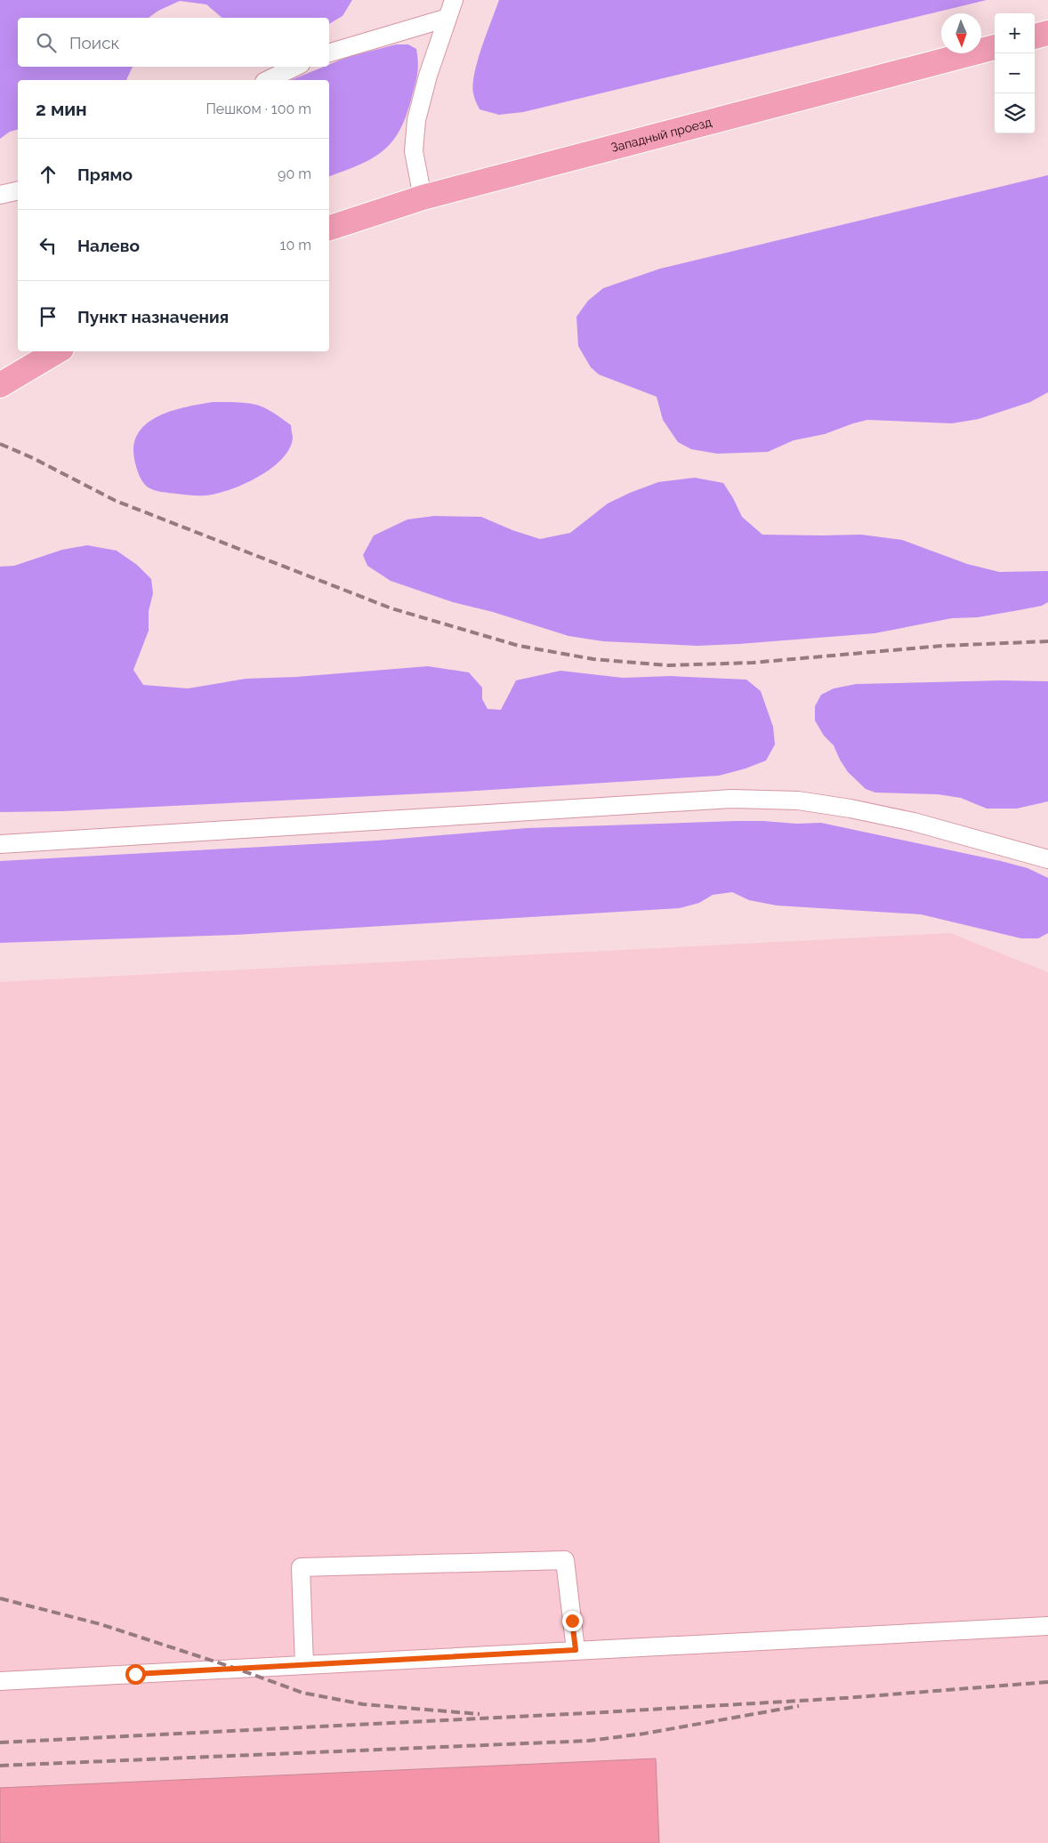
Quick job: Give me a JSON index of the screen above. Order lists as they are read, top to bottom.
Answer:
{
  "streets": {
    "main road": ["Западный проезд"]
  },
  "north": "bottom",
  "page": {
    "map_buttons": ["+", "−"],
    "search": "Поиск",
    "heading": ["2 мин", "Пешком · 100 m"],
    "list": [
      ["Прямо", "90 m"],
      ["Налево", "10 m"],
      "Пункт назначения"
    ]
  }
}
